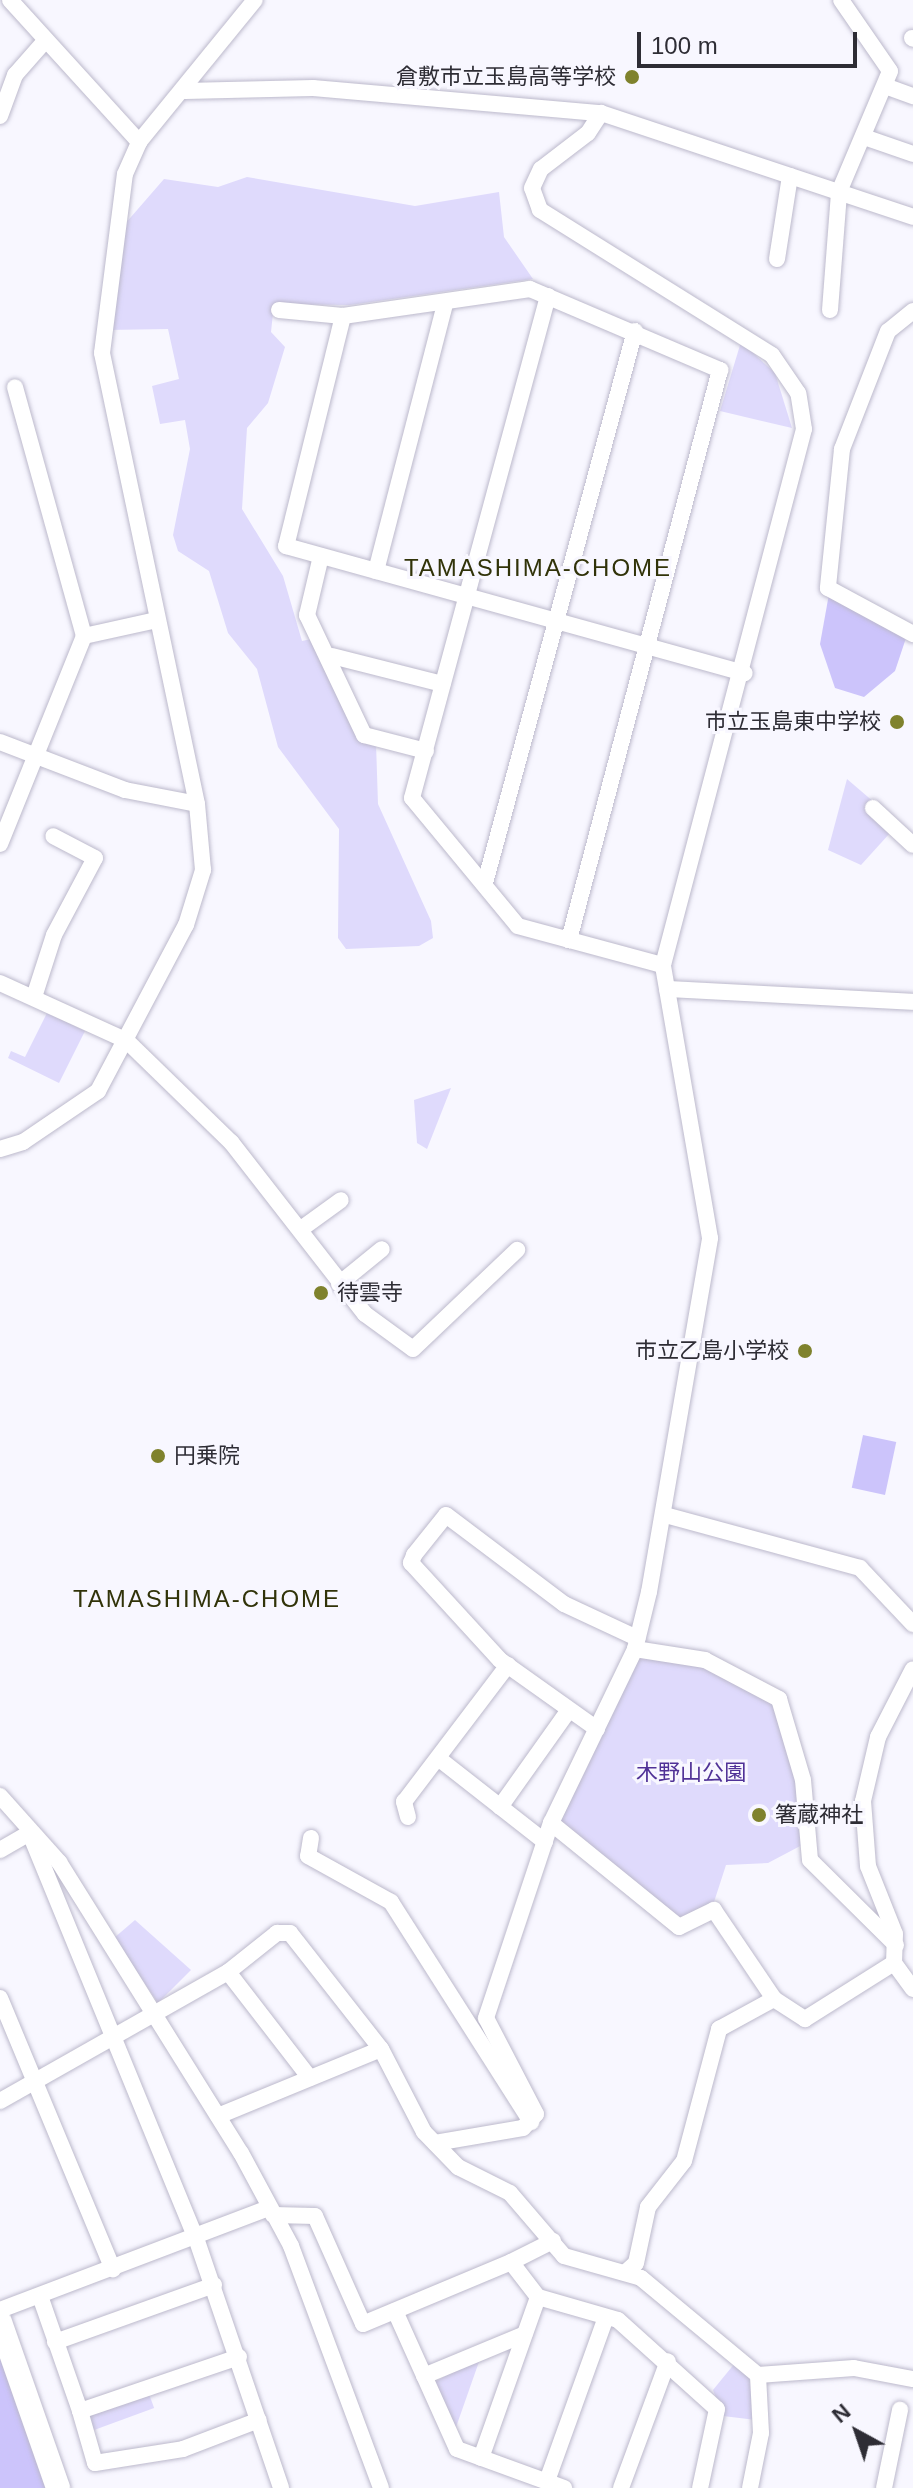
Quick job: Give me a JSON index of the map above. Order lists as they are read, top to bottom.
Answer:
{
  "districts": ["TAMASHIMA-CHOME", "TAMASHIMA-CHOME"],
  "parks": ["木野山公園"],
  "places": [
    "倉敷市立玉島高等学校",
    "市立玉島東中学校",
    "待雲寺",
    "市立乙島小学校",
    "円乗院",
    "箸蔵神社"
  ],
  "scale_bar": "100 m",
  "north": "top left"
}
